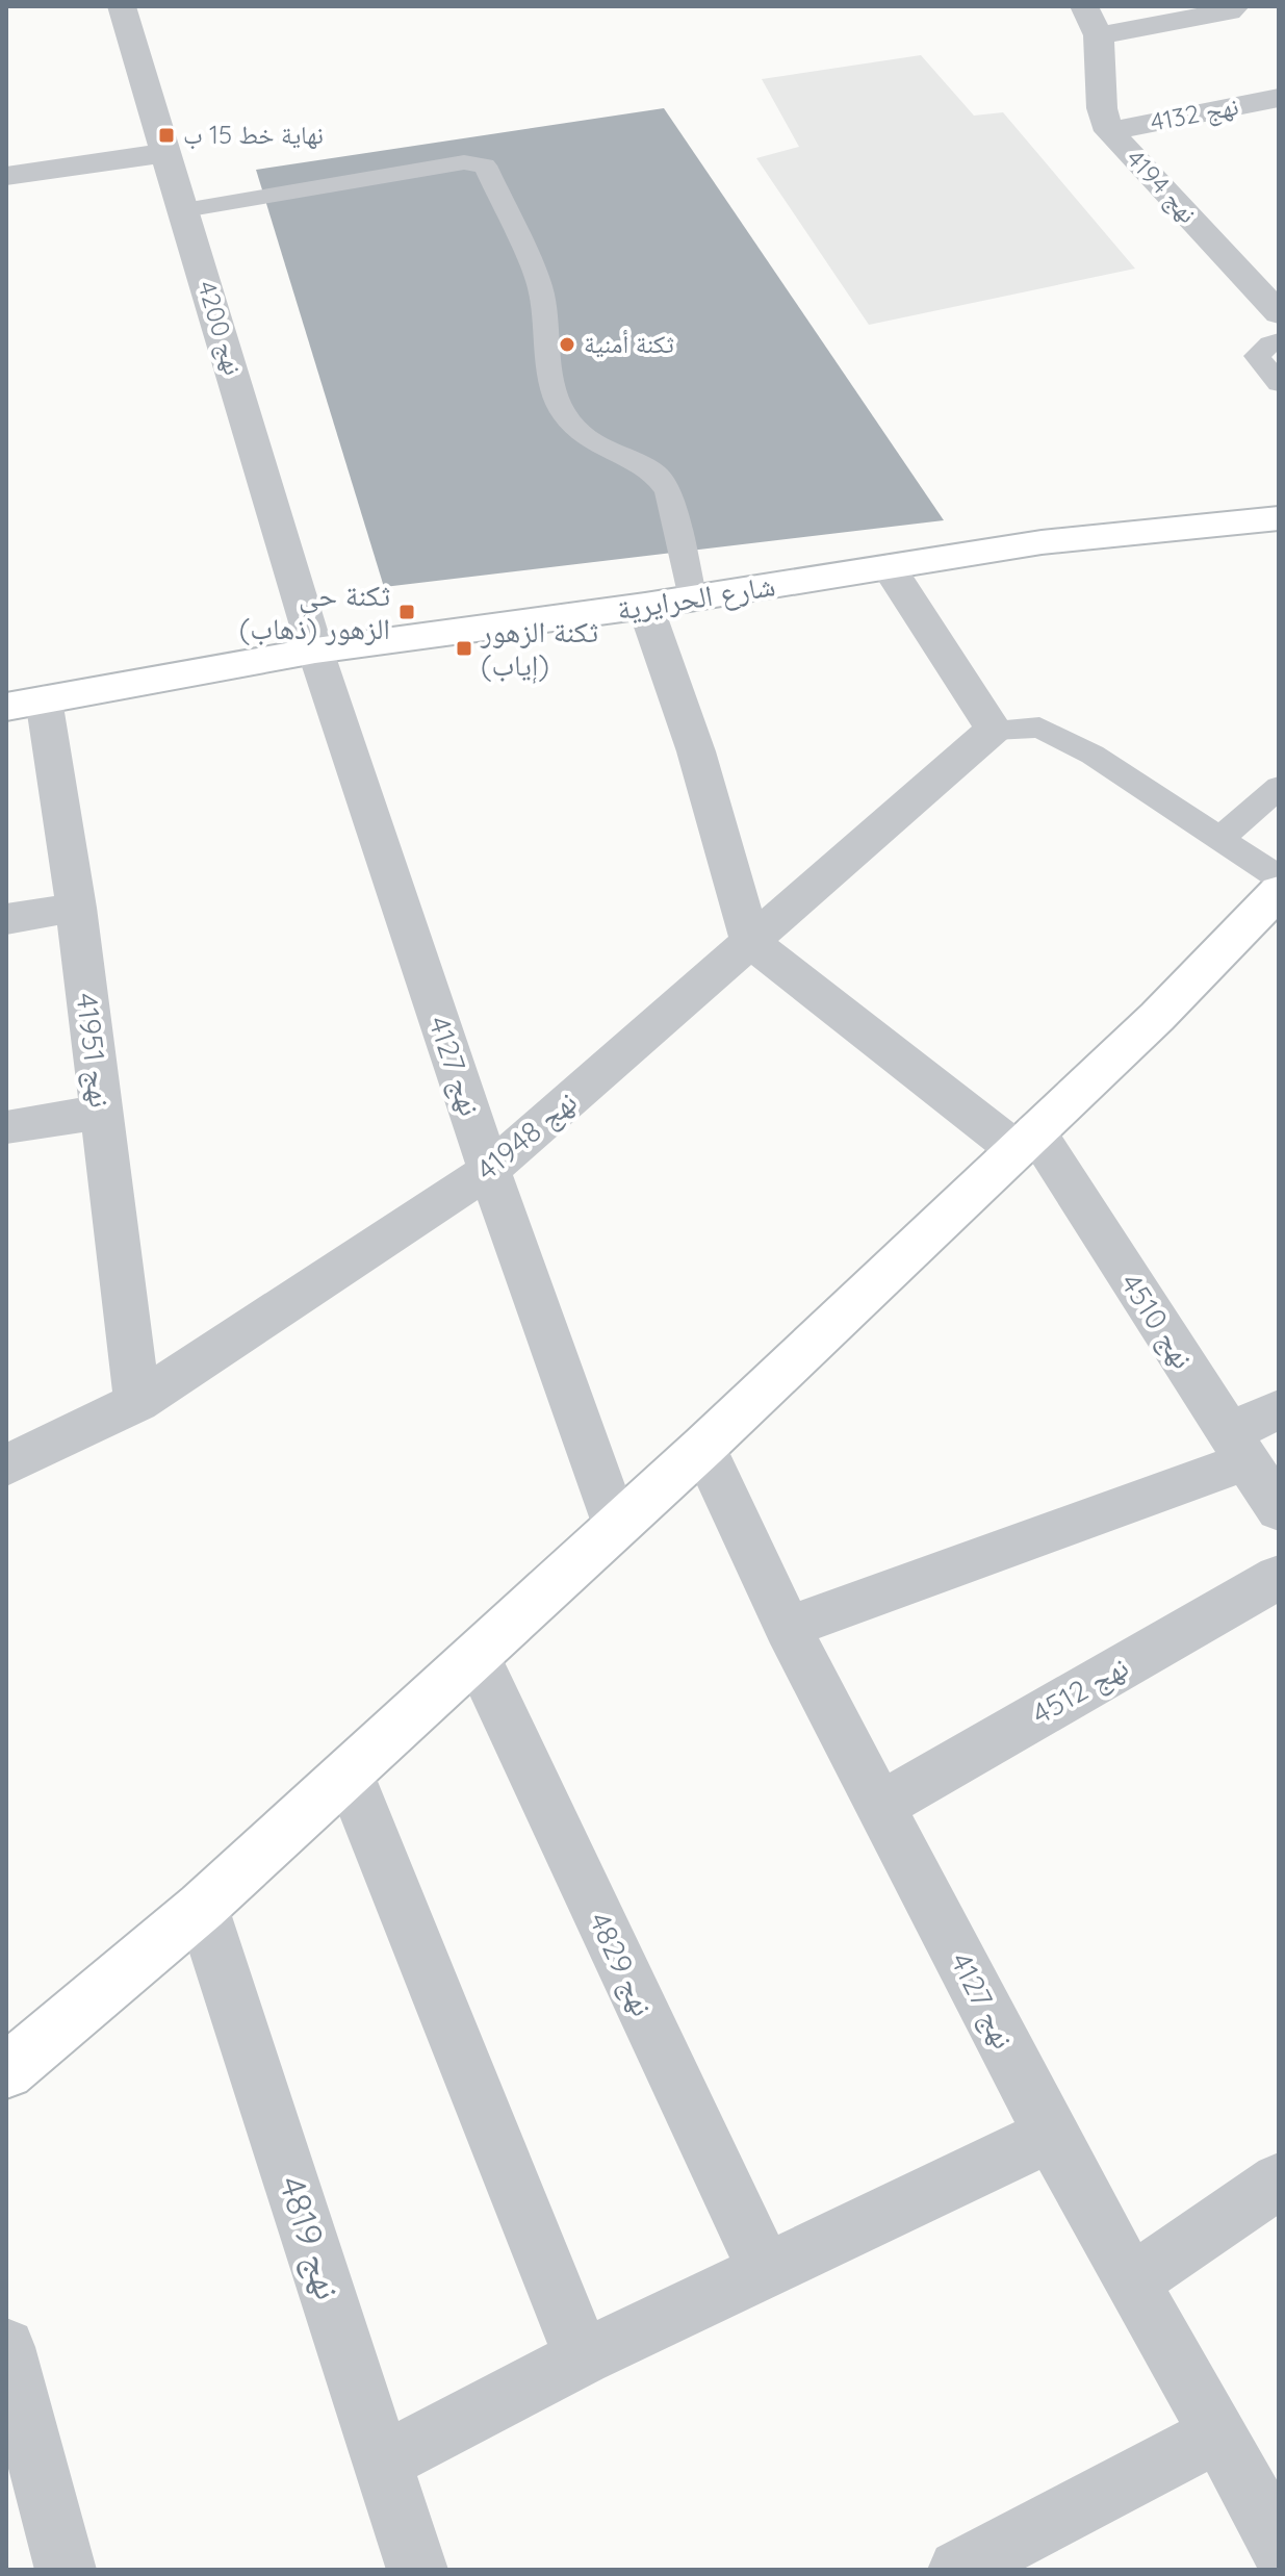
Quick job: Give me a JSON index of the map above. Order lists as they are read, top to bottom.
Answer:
{
  "streets": {
    "main road": ["شارع الحرايرية"],
    "street": [
      "نهج 4132",
      "نهج 4194",
      "نهج 4200",
      "نهج 41951",
      "نهج 4127",
      "نهج 41948",
      "نهج 4510",
      "نهج 4512",
      "نهج 4829",
      "نهج 4819"
    ]
  },
  "crossings": [
    ["نهج 4132", "نهج 4194"],
    ["نهج 4200", "شارع الحرايرية"],
    ["نهج 4200", "نهج 4127"],
    ["شارع الحرايرية", "نهج 41951"],
    ["شارع الحرايرية", "نهج 4127"],
    ["نهج 41951", "نهج 41948"],
    ["نهج 4127", "نهج 41948"],
    ["نهج 4127", "نهج 4512"],
    ["نهج 41948", "نهج 4510"]
  ],
  "places": {
    "transit": ["نهاية خط 15 ب", "ثكنة حي الزهور (ذهاب)", "ثكنة الزهور (إياب)"],
    "other": ["ثكنة أمنية"]
  }
}
